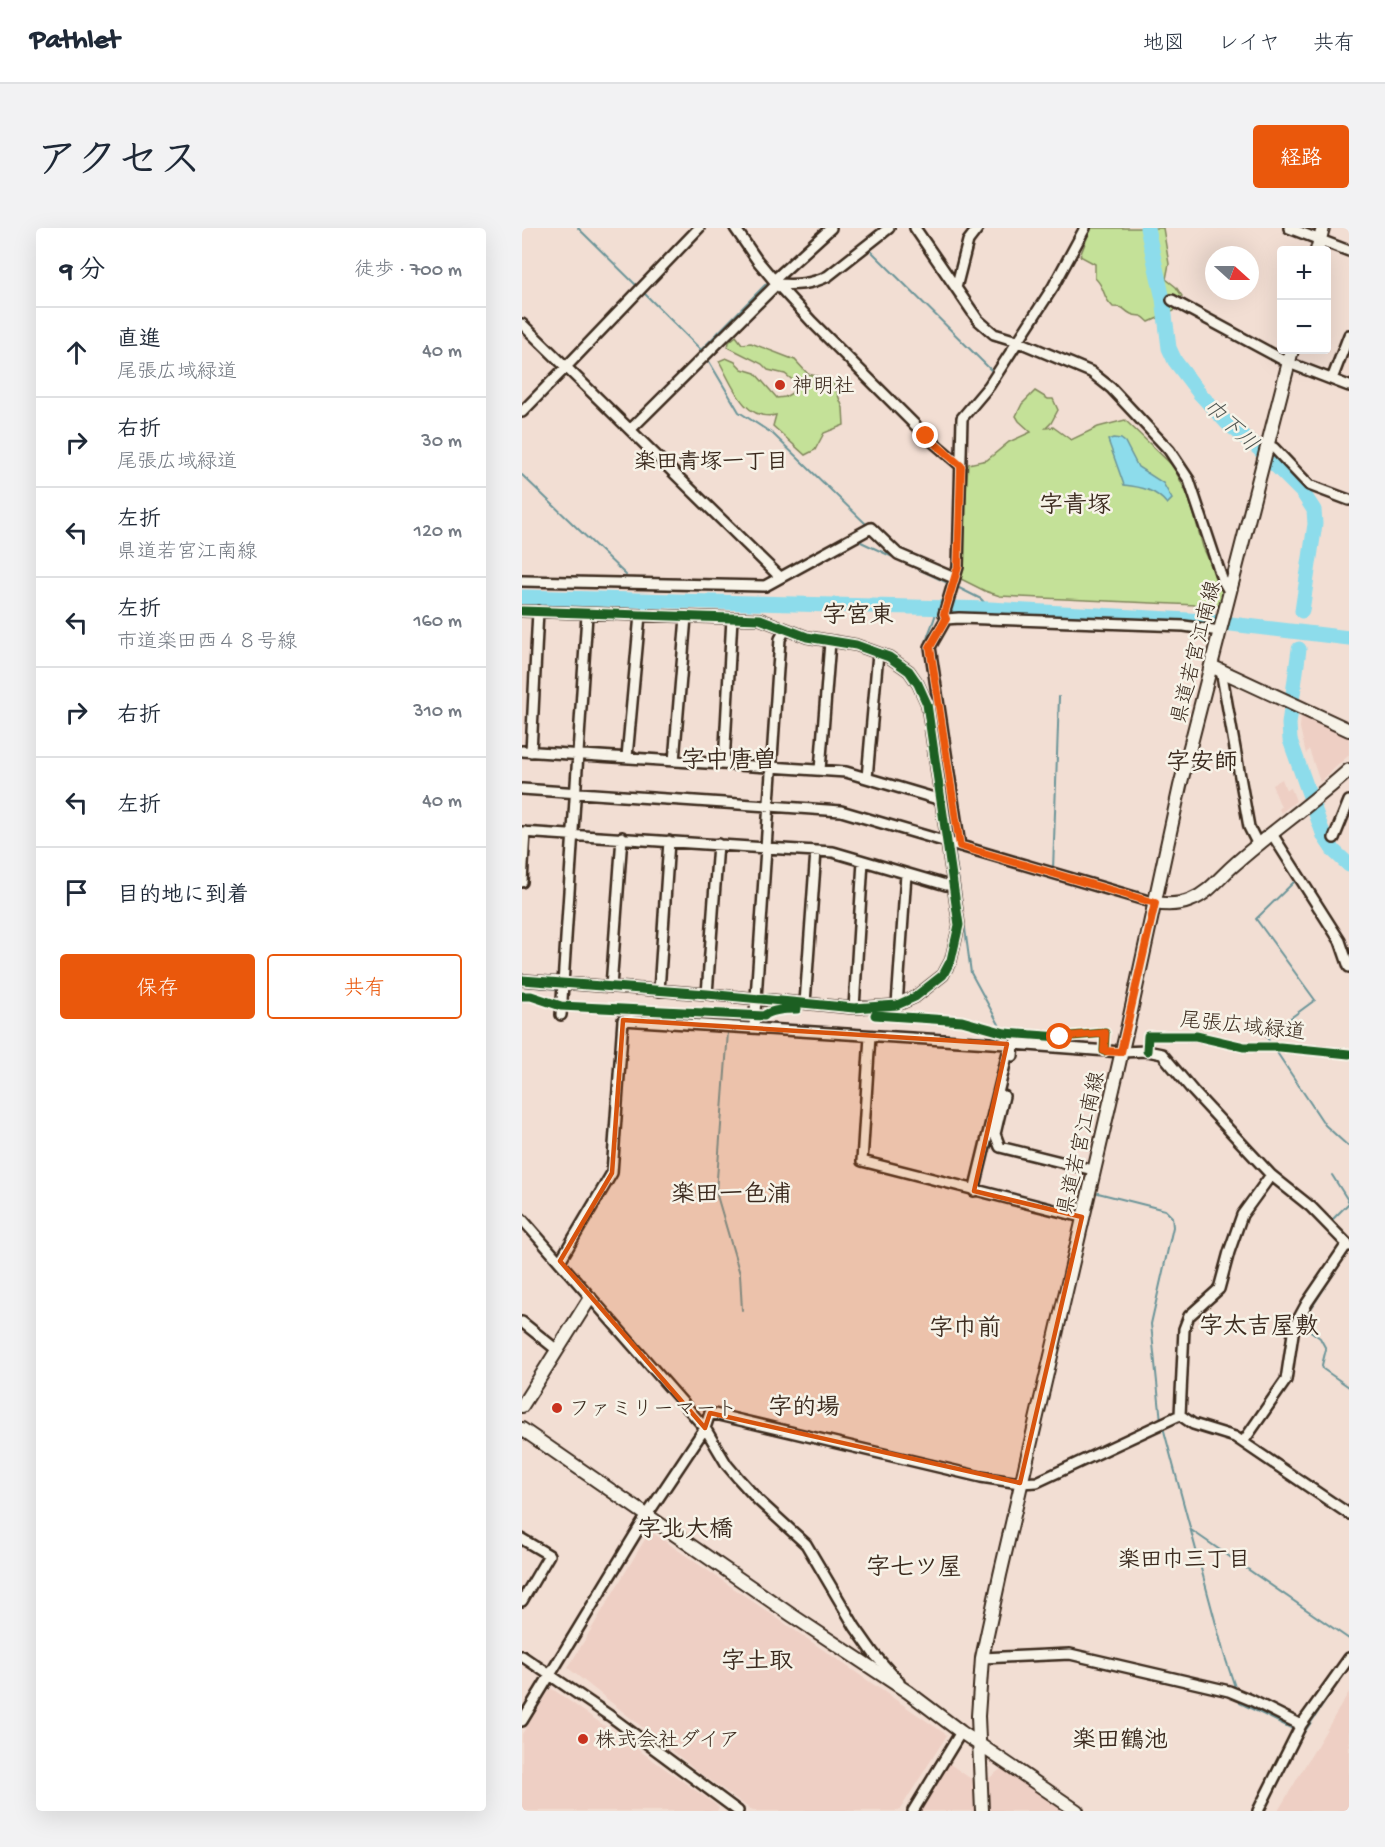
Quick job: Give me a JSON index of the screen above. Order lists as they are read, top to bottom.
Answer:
{
  "streets": {
    "main road": ["県道若宮江南線"],
    "cycle path": ["尾張広域緑道"]
  },
  "districts": [
    "楽田青塚一丁目",
    "字青塚",
    "字宮東",
    "字中唐曽",
    "字安師",
    "楽田一色浦",
    "字太吉屋敷",
    "字巾前",
    "字的場",
    "字北大橋",
    "楽田巾三丁目",
    "字七ツ屋",
    "字土取",
    "楽田鶴池"
  ],
  "water": ["巾下川"],
  "places": ["神明社", "ファミリーマート", "株式会社ダイア"],
  "north": "right",
  "page": {
    "header": "Pathlet",
    "nav": ["地図", "レイヤ", "共有"],
    "title": "アクセス",
    "buttons": [
      "経路",
      ["保存", "共有"]
    ],
    "heading": ["9 分", "徒歩 · 700 m"],
    "map_buttons": ["+", "−"],
    "list": [
      ["直進", "尾張広域緑道", "40 m"],
      ["右折", "尾張広域緑道", "30 m"],
      ["左折", "県道若宮江南線", "120 m"],
      ["左折", "市道楽田西４８号線", "160 m"],
      ["右折", "310 m"],
      ["左折", "40 m"],
      "目的地に到着"
    ]
  }
}
